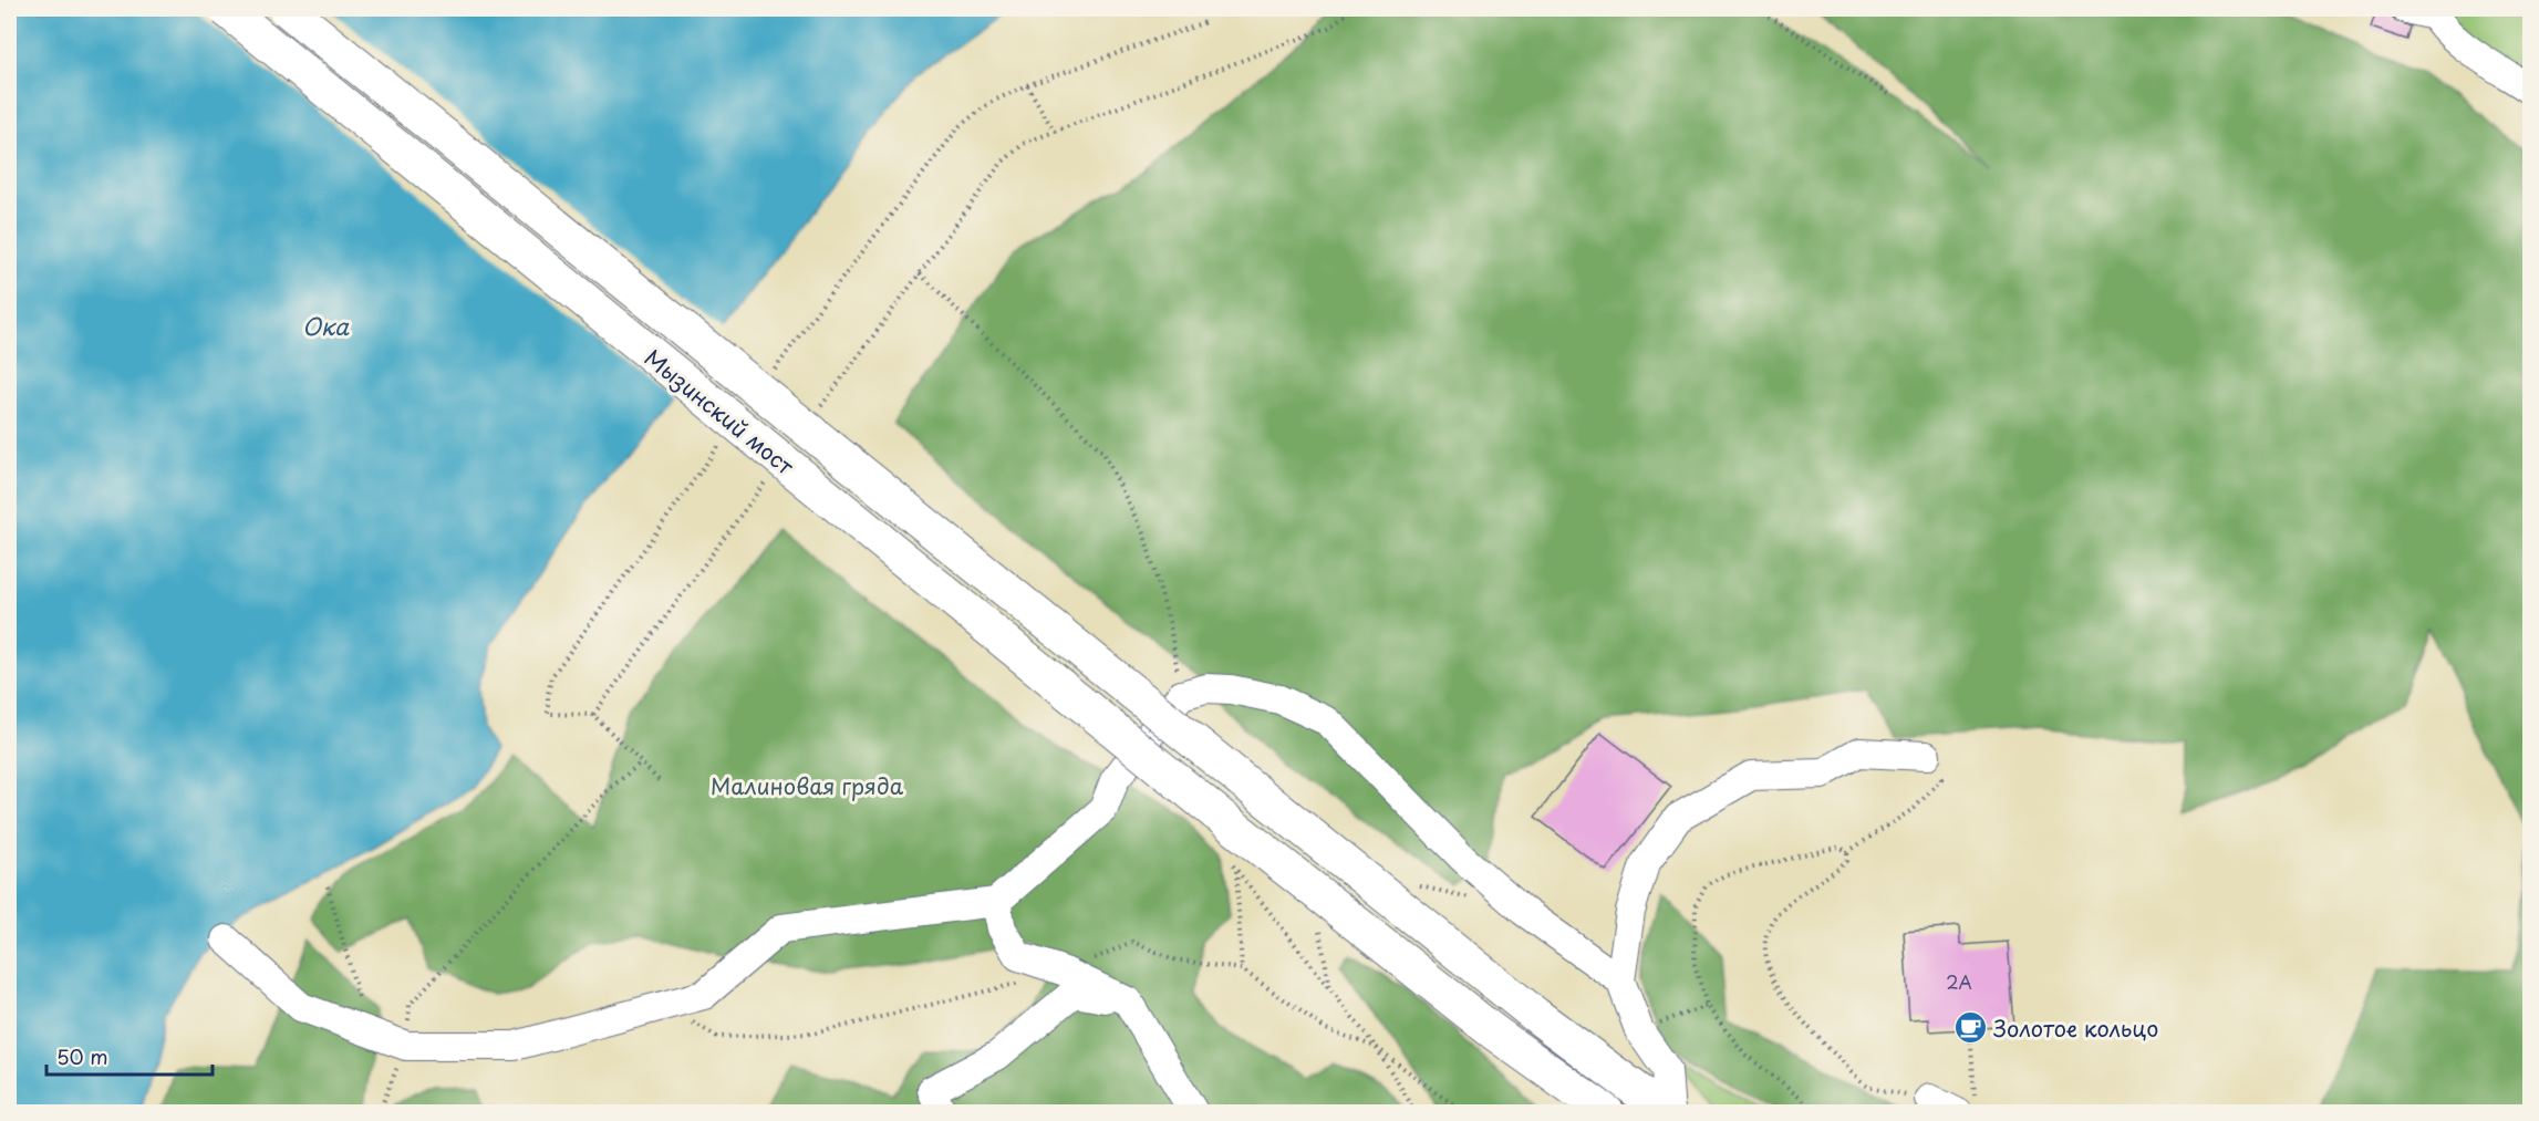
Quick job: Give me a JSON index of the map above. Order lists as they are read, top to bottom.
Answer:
{
  "streets": {
    "main road": ["Мызинский мост"]
  },
  "water": ["Ока"],
  "parks": ["Малиновая гряда"],
  "places": {
    "cafe": ["Золотое кольцо"]
  },
  "house_numbers": ["2А"],
  "scale_bar": "50 m"
}
